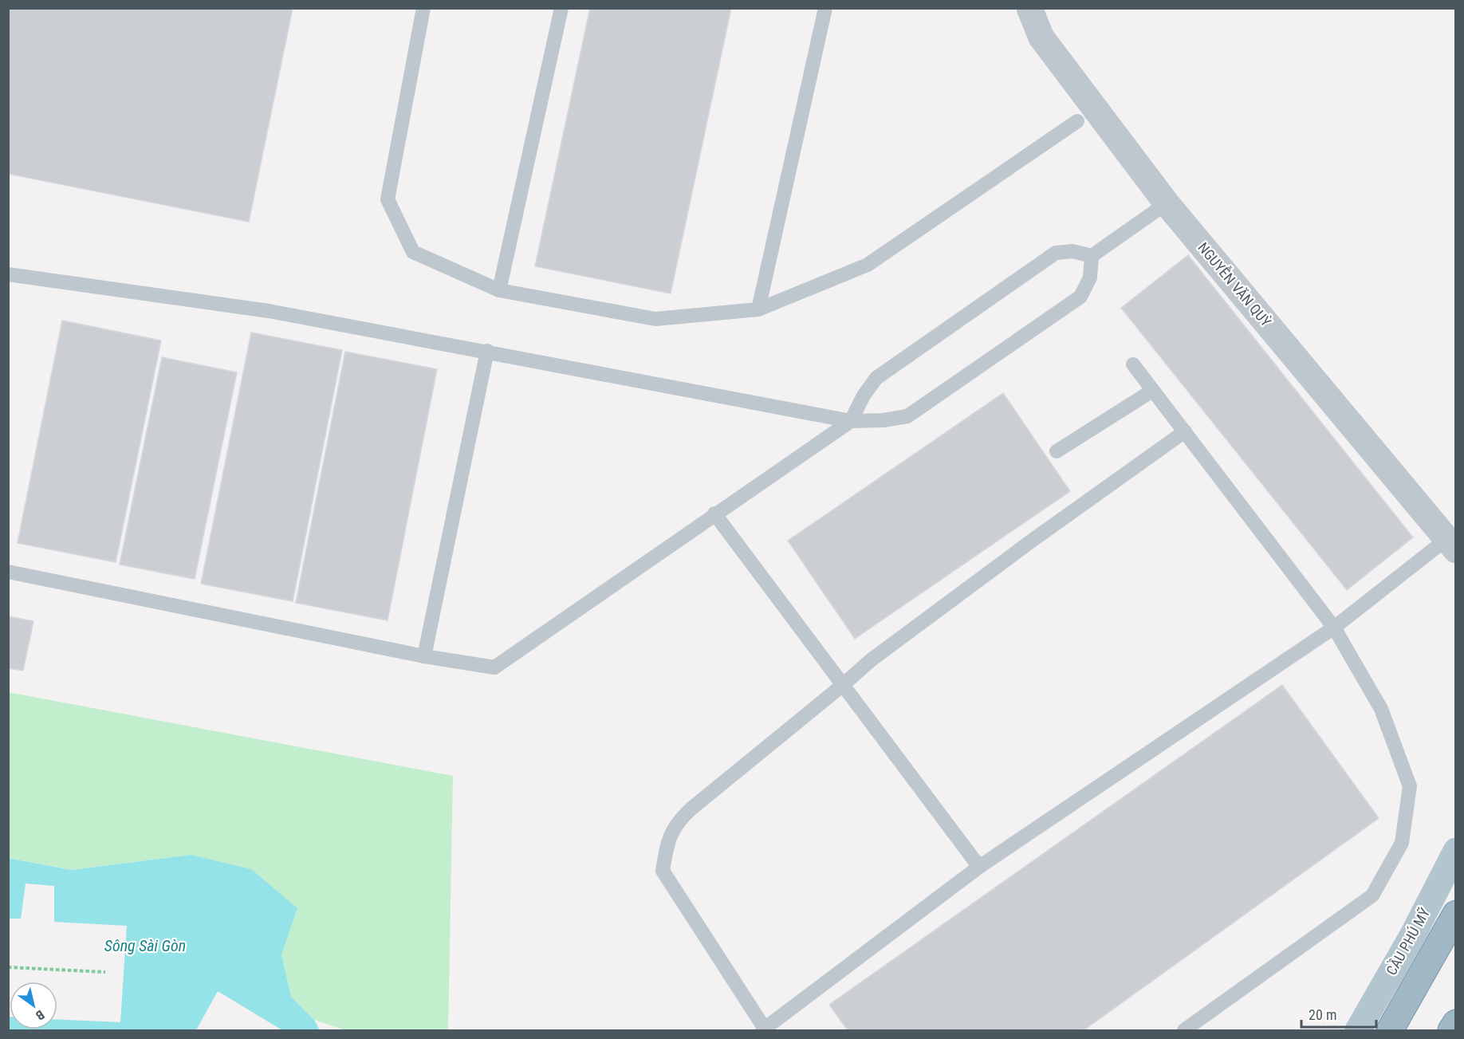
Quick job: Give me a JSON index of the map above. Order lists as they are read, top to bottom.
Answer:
{
  "streets": {
    "highway": ["CẦU PHÚ MỸ"],
    "street": ["NGUYỄN VĂN QUỲ"]
  },
  "water": ["Sông Sài Gòn"],
  "scale_bar": "20 m",
  "north": "bottom right"
}
